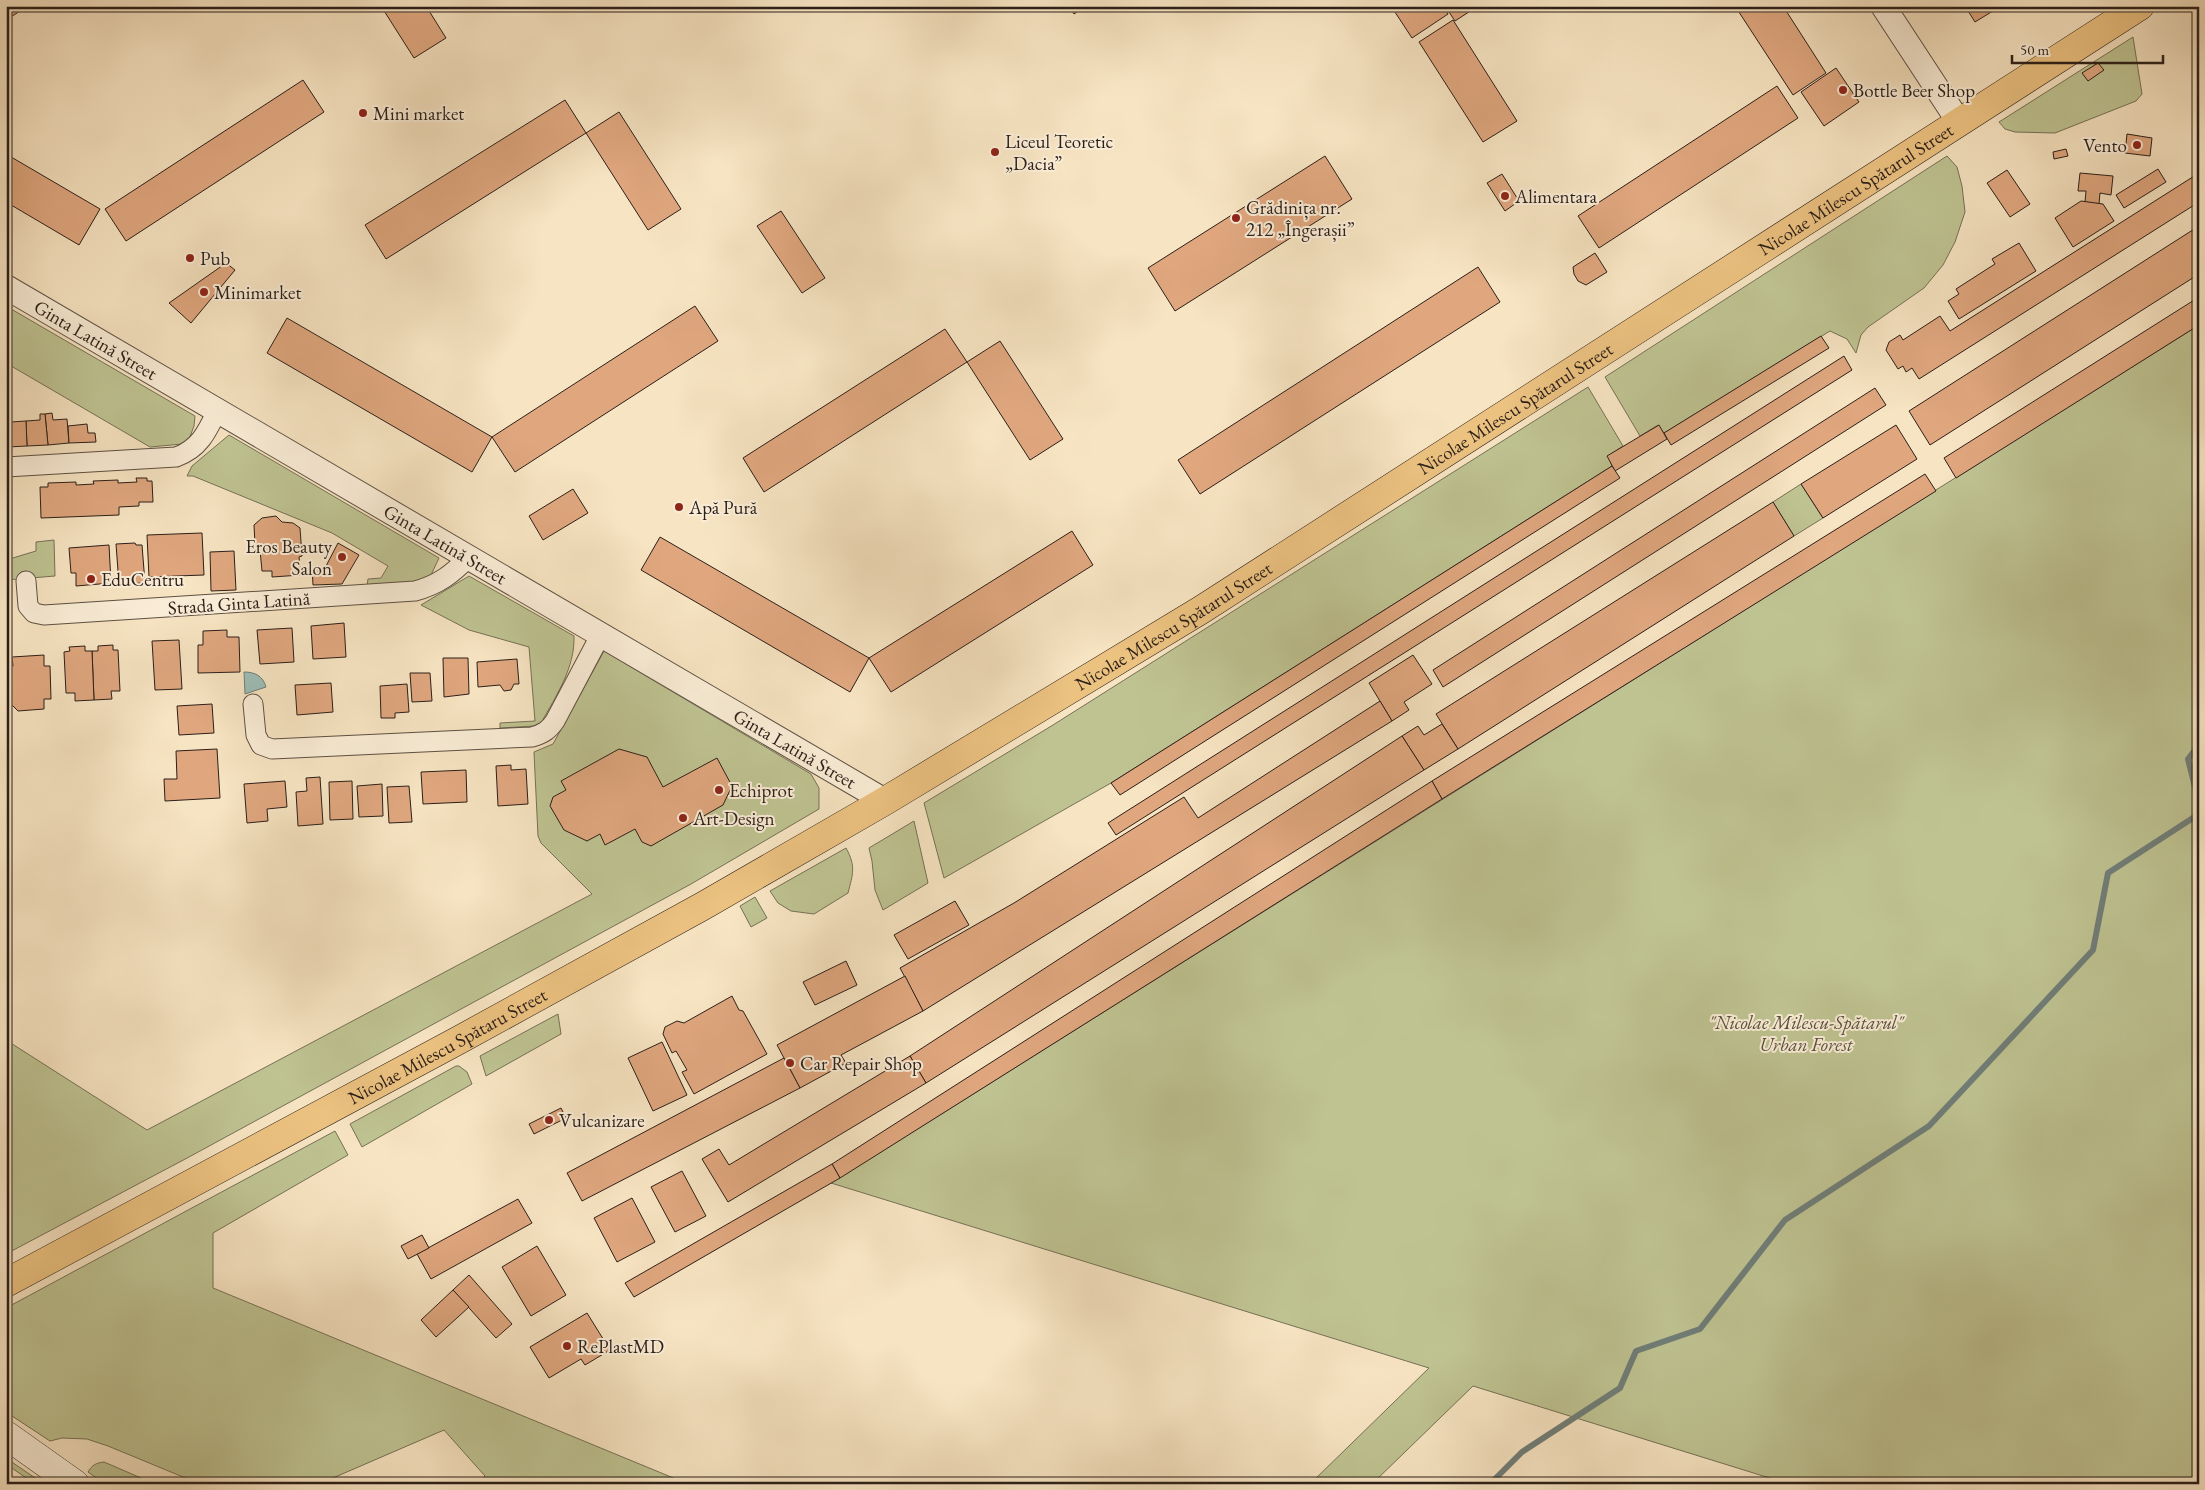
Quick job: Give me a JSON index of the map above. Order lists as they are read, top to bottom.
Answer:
{
  "streets": {
    "main road": ["Nicolae Milescu Spătarul Street", "Nicolae Milescu Spătaru Street"],
    "street": ["Ginta Latină Street", "Strada Ginta Latină"]
  },
  "crossings": [
    ["Nicolae Milescu Spătarul Street", "Ginta Latină Street"],
    ["Nicolae Milescu Spătarul Street", "Nicolae Milescu Spătaru Street"],
    ["Ginta Latină Street", "Strada Ginta Latină"],
    ["Ginta Latină Street", "Nicolae Milescu Spătaru Street"]
  ],
  "parks": ["\"Nicolae Milescu-Spătarul\" Urban Forest"],
  "places": [
    "Bottle Beer Shop",
    "Mini market",
    "Vento",
    "Liceul Teoretic „Dacia”",
    "Alimentara",
    "Grădinița nr. 212 „Îngerașii”",
    "Pub",
    "Minimarket",
    "Apă Pură",
    "Eros Beauty Salon",
    "EduCentru",
    "Echiprot",
    "Art-Design",
    "Car Repair Shop",
    "Vulcanizare",
    "RePlastMD"
  ],
  "scale_bar": "50 m"
}
